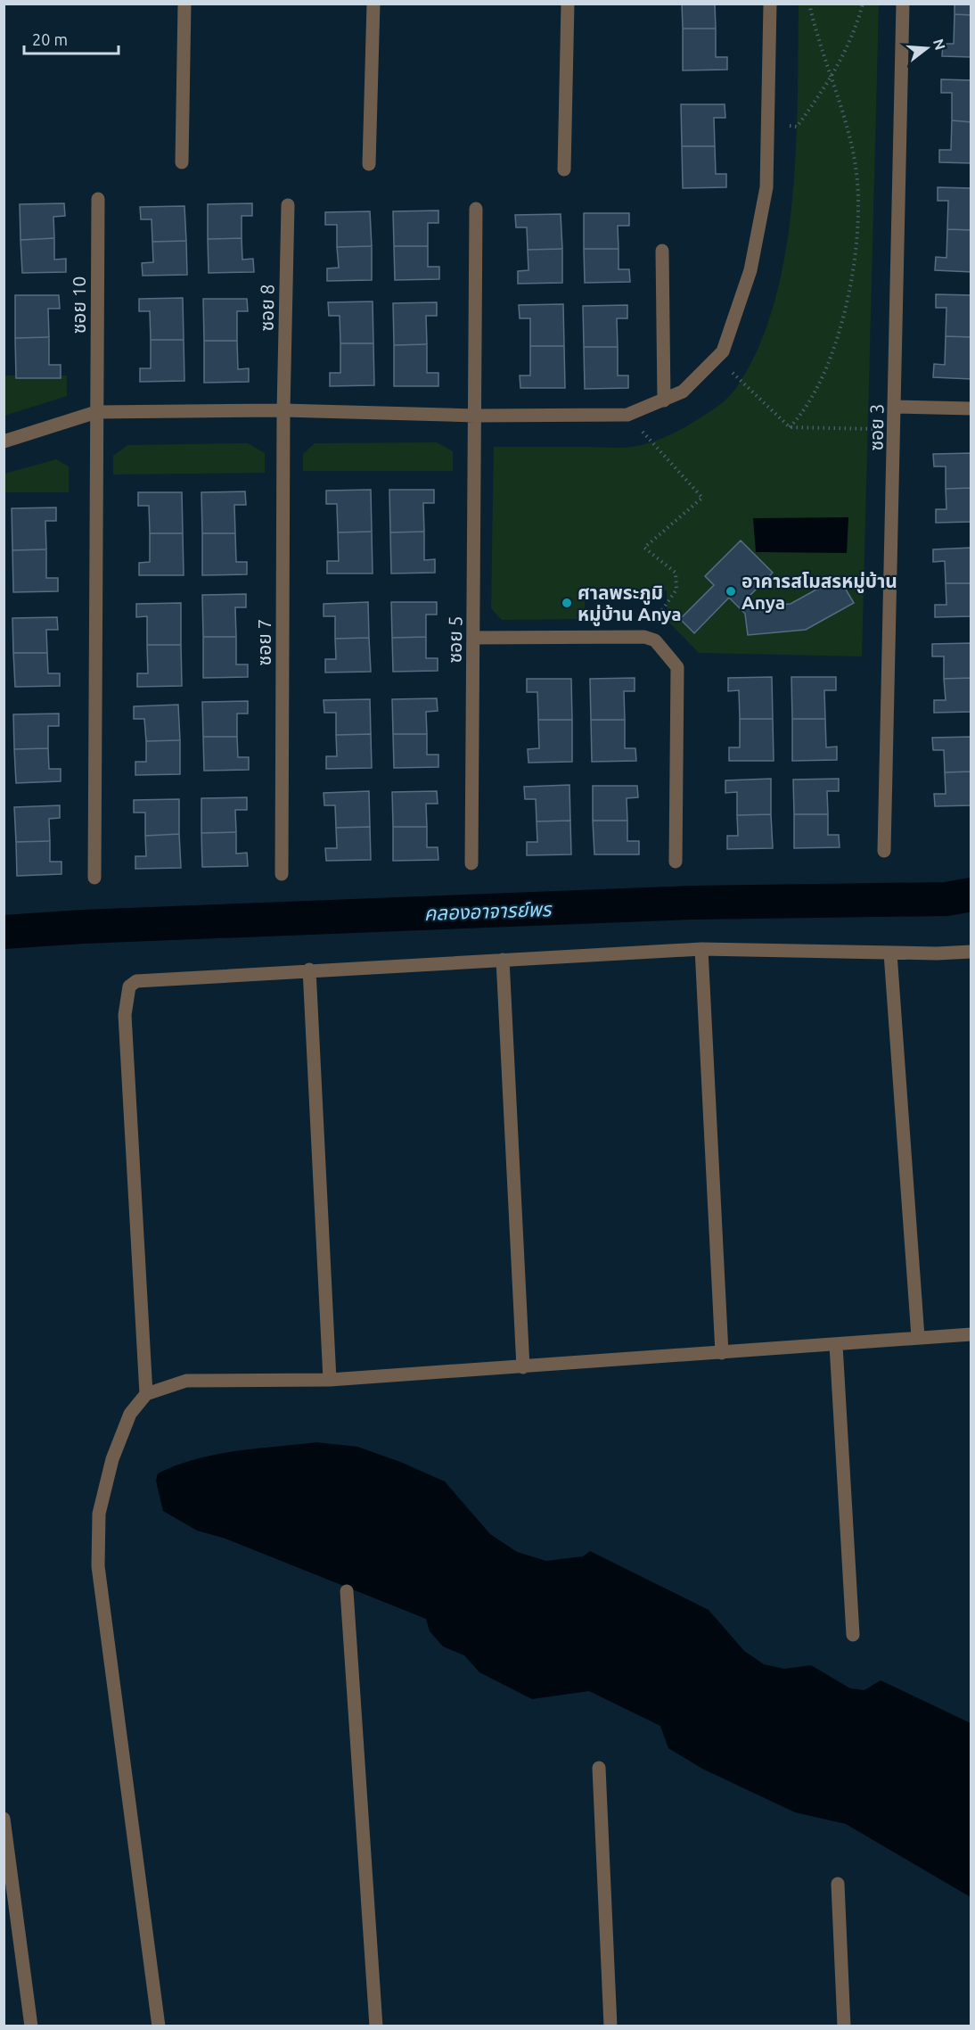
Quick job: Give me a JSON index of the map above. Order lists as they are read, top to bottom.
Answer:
{
  "streets": {
    "street": [
      "ซอย 10",
      "ซอย 8",
      "ซอย 3",
      "ซอย 5",
      "ซอย 7"
    ]
  },
  "crossings": [
    ["ซอย 8", "ซอย 7"]
  ],
  "water": ["คลองอาจารย์พร"],
  "places": ["อาคารสโมสรหมู่บ้าน Anya", "ศาลพระภูมิ หมู่บ้าน Anya"],
  "scale_bar": "20 m",
  "north": "right"
}
